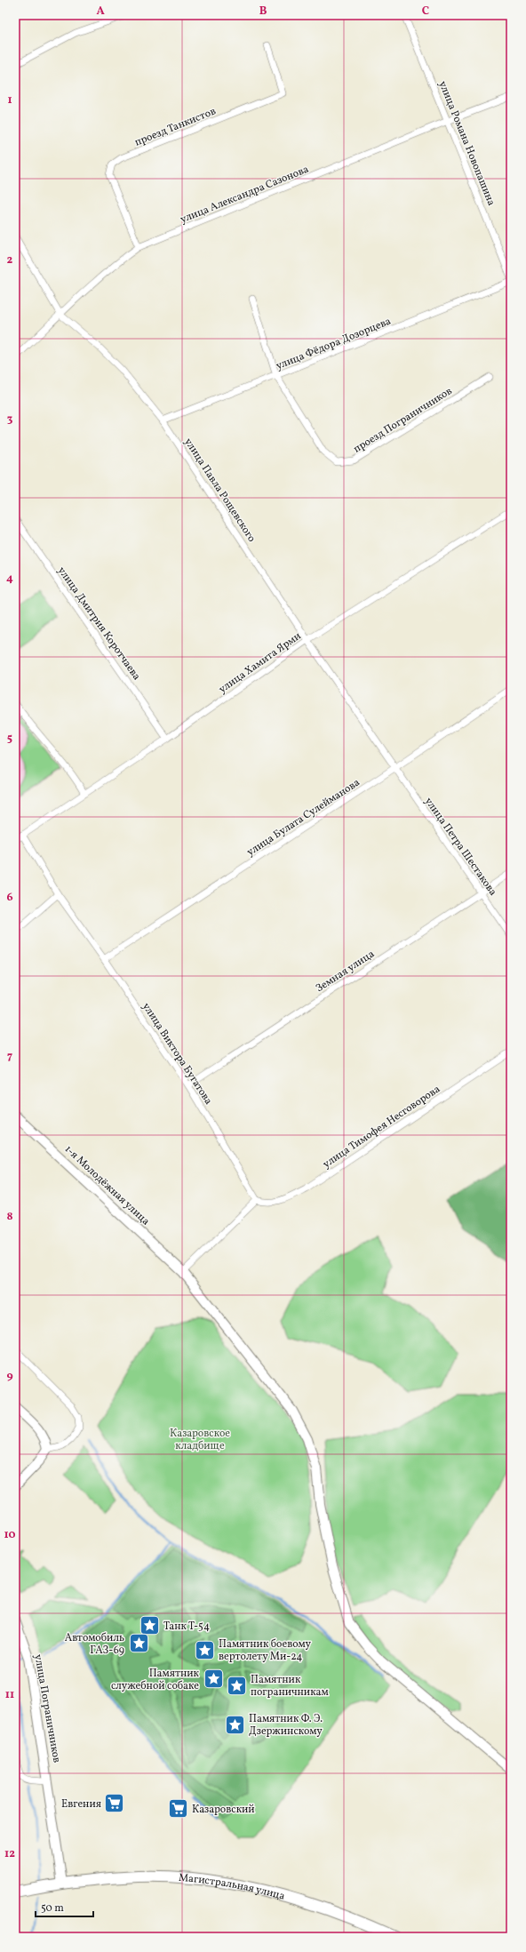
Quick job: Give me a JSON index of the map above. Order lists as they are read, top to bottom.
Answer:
{
  "streets": {
    "main road": ["Магистральная улица"],
    "street": [
      "проезд Танкистов",
      "улица Романа Новопашина",
      "улица Александра Сазонова",
      "улица Фёдора Дозорцева",
      "проезд Пограничников",
      "улица Павла Рощевского",
      "улица Дмитрия Коротчаева",
      "улица Хамита Ярми",
      "улица Булата Сулейманова",
      "улица Петра Шестакова",
      "Земная улица",
      "улица Виктора Бугатова",
      "улица Тимофея Несговорова",
      "1-я Молодёжная улица",
      "улица Пограничников"
    ]
  },
  "crossings": [
    ["проезд Танкистов", "улица Александра Сазонова"],
    ["улица Романа Новопашина", "улица Александра Сазонова"],
    ["улица Александра Сазонова", "улица Павла Рощевского"],
    ["улица Фёдора Дозорцева", "проезд Пограничников"],
    ["улица Фёдора Дозорцева", "улица Павла Рощевского"],
    ["улица Павла Рощевского", "улица Хамита Ярми"],
    ["улица Павла Рощевского", "улица Булата Сулейманова"],
    ["улица Павла Рощевского", "улица Петра Шестакова"],
    ["улица Дмитрия Коротчаева", "улица Хамита Ярми"],
    ["улица Хамита Ярми", "улица Виктора Бугатова"],
    ["улица Булата Сулейманова", "улица Петра Шестакова"],
    ["улица Булата Сулейманова", "улица Виктора Бугатова"],
    ["улица Петра Шестакова", "Земная улица"],
    ["Земная улица", "улица Виктора Бугатова"],
    ["улица Виктора Бугатова", "улица Тимофея Несговорова"],
    ["улица Пограничников", "Магистральная улица"]
  ],
  "parks": ["Казаровское кладбище"],
  "places": {
    "place": [
      "Танк Т-54",
      "Автомобиль ГАЗ-69",
      "Памятник боевому вертолету Ми-24",
      "Памятник служебной собаке",
      "Памятник пограничникам",
      "Памятник Ф. Э. Дзержинскому"
    ],
    "supermarket": ["Евгения", "Казаровский"]
  },
  "scale_bar": "50 m",
  "grid": {
    "columns": ["A", "B", "C"],
    "rows": [
      "1",
      "2",
      "3",
      "4",
      "5",
      "6",
      "7",
      "8",
      "9",
      "10",
      "11",
      "12"
    ]
  }
}
